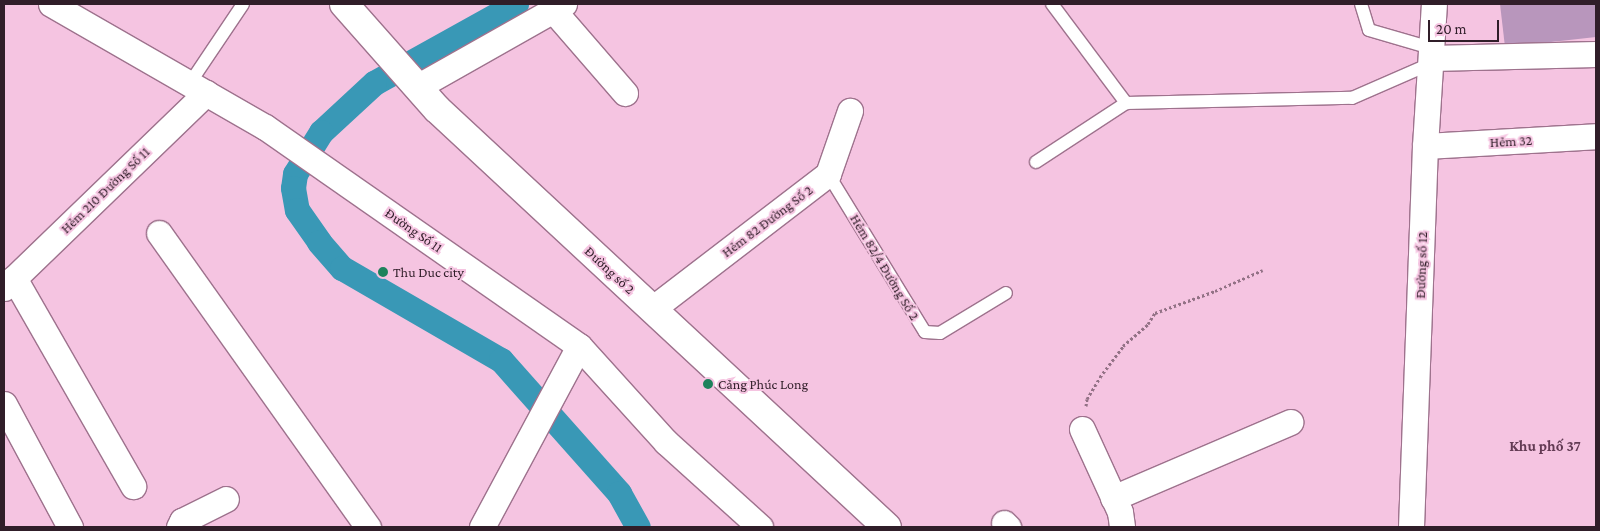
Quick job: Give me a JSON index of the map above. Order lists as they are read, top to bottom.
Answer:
{
  "streets": {
    "street": [
      "Hẻm 32",
      "Hẻm 210 Đường Số 11",
      "Hẻm 82 Đường Số 2",
      "Đường Số 11",
      "Đường số 12",
      "Đường số 2"
    ],
    "lane": ["Hẻm 82/4 Đường Số 2"]
  },
  "crossings": [
    ["Hẻm 32", "Đường số 12"],
    ["Hẻm 210 Đường Số 11", "Đường Số 11"],
    ["Hẻm 82 Đường Số 2", "Hẻm 82/4 Đường Số 2"],
    ["Hẻm 82 Đường Số 2", "Đường số 2"]
  ],
  "districts": ["Khu phố 37"],
  "places": ["Thu Duc city", "Cảng Phúc Long"],
  "scale_bar": "20 m"
}
